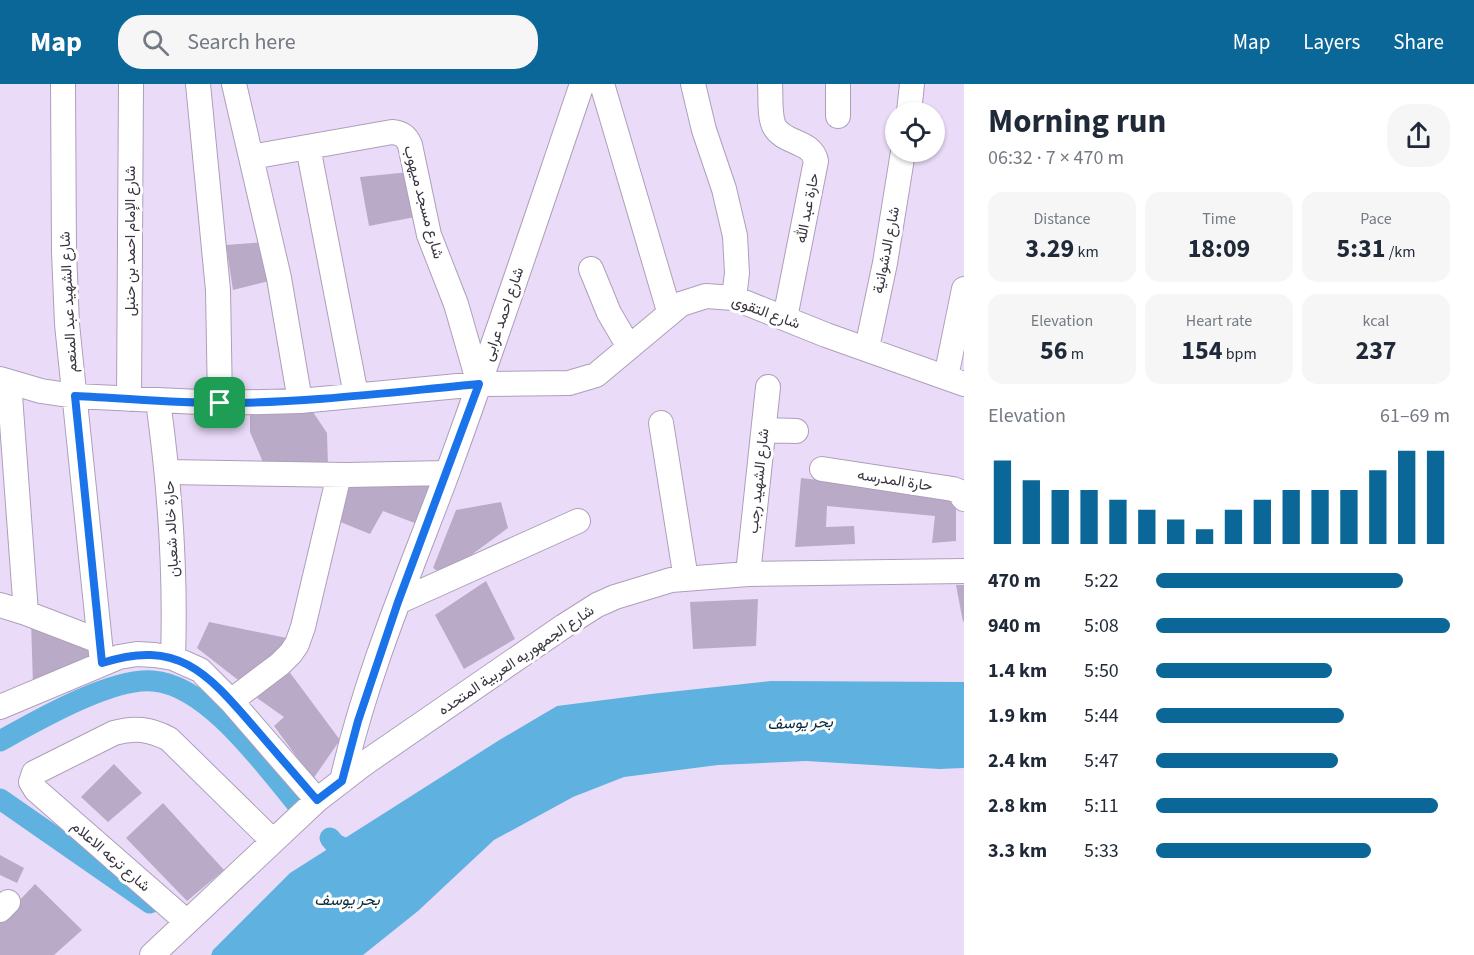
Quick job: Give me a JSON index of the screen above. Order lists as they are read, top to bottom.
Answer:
{
  "streets": {
    "street": [
      "شارع مسجد ميهوب",
      "حارة عبد الله",
      "شارع الإمام احمد بن حنبل",
      "شارع الدشوانية",
      "شارع الشهيد عبد المنعم",
      "شارع التقوى",
      "شارع احمد عرابى",
      "حارة المدرسه",
      "شارع الشهيد رجب",
      "حارة خالد شعبان",
      "شارع الجمهوريه العربية المتحده",
      "شارع ترعه الاعلام"
    ]
  },
  "crossings": [
    ["شارع مسجد ميهوب", "شارع التقوى"],
    ["شارع مسجد ميهوب", "شارع احمد عرابى"],
    ["حارة عبد الله", "شارع التقوى"],
    ["شارع الإمام احمد بن حنبل", "شارع التقوى"],
    ["شارع الدشوانية", "شارع التقوى"],
    ["شارع الشهيد عبد المنعم", "شارع التقوى"],
    ["شارع التقوى", "شارع احمد عرابى"],
    ["شارع التقوى", "حارة خالد شعبان"],
    ["شارع احمد عرابى", "شارع الجمهوريه العربية المتحده"],
    ["شارع الشهيد رجب", "شارع الجمهوريه العربية المتحده"],
    ["شارع الجمهوريه العربية المتحده", "شارع ترعه الاعلام"]
  ],
  "water": ["بحر يوسف"],
  "page": {
    "header": "Map",
    "search": "Search here",
    "nav": ["Map", "Layers", "Share"],
    "heading": ["Morning run", "06:32 · 7 × 470 m"],
    "stats": [
      ["Distance", "3.29 km"],
      ["Time", "18:09"],
      ["Pace", "5:31 /km"],
      ["Elevation", "56 m"],
      ["Heart rate", "154 bpm"],
      ["kcal", "237"]
    ],
    "chart": ["Elevation", "61–69 m"],
    "list": [
      {
        "name": "470 m",
        "note": "5:22"
      },
      {
        "name": "940 m",
        "note": "5:08"
      },
      {
        "name": "1.4 km",
        "note": "5:50"
      },
      {
        "name": "1.9 km",
        "note": "5:44"
      },
      {
        "name": "2.4 km",
        "note": "5:47"
      },
      {
        "name": "2.8 km",
        "note": "5:11"
      },
      {
        "name": "3.3 km",
        "note": "5:33"
      }
    ]
  }
}
